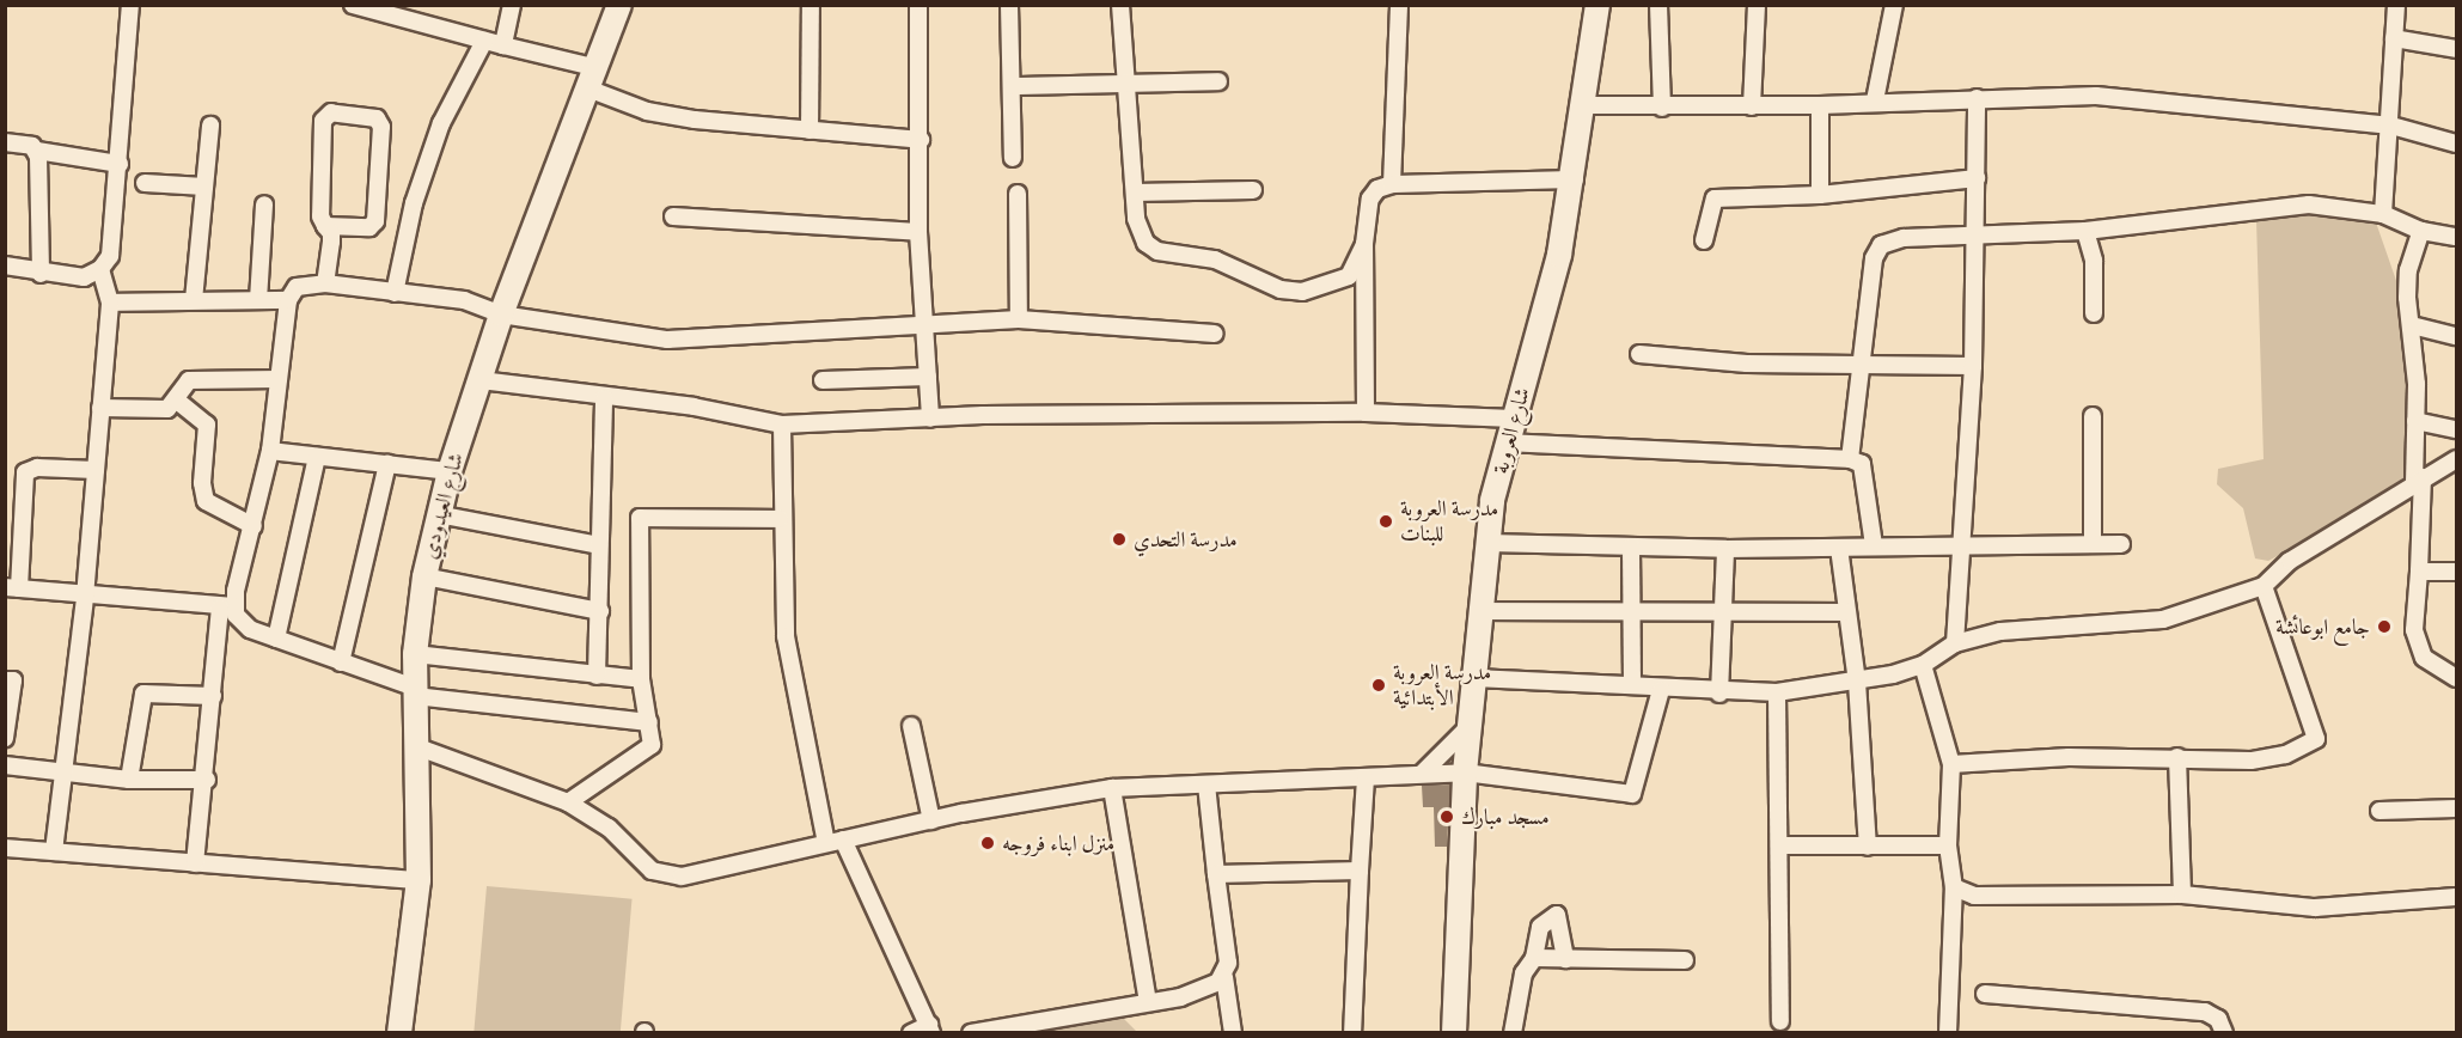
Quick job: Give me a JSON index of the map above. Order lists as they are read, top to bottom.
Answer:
{
  "streets": {
    "street": ["شارع العروبة", "شارع العيدودي"]
  },
  "places": [
    "مدرسة العروبة للبنات",
    "مدرسة التحدي",
    "جامع ابوعائشة",
    "مدرسة العروبة الأبتدائية",
    "مسجد مبارك",
    "منزل ابناء فروجه"
  ]
}
